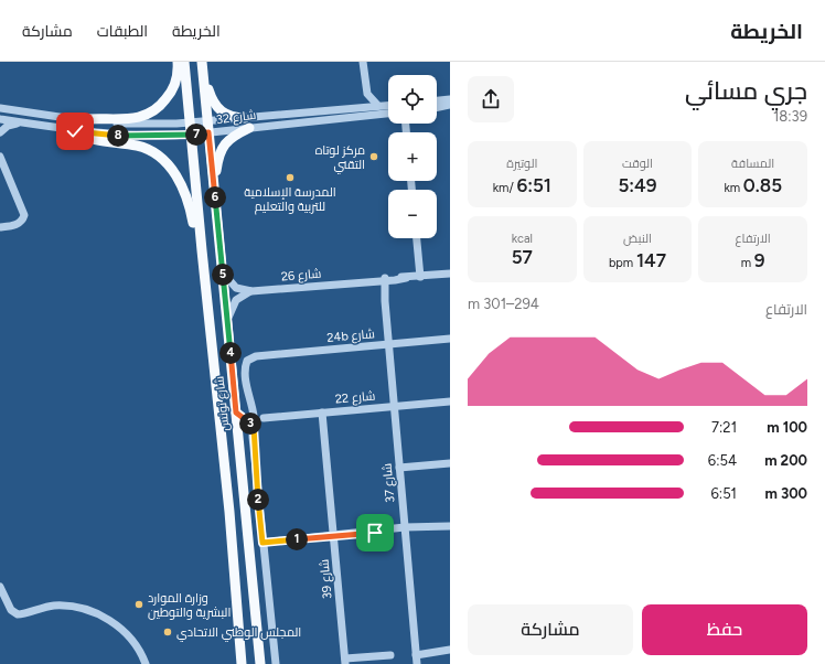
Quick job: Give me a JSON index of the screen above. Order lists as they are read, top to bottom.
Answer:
{
  "streets": {
    "main road": ["شارع تونس"],
    "street": [
      "شارع 32",
      "شارع 26",
      "24b شارع",
      "شارع 22",
      "شارع 37",
      "شارع 39"
    ]
  },
  "crossings": [
    ["شارع 32", "شارع تونس"],
    ["شارع 26", "شارع تونس"],
    ["شارع 26", "شارع 37"],
    ["24b شارع", "شارع 37"],
    ["شارع 22", "شارع 37"],
    ["شارع 22", "شارع 39"]
  ],
  "places": [
    "مركز لوتاه التقني",
    "المدرسة الإسلامية للتربية والتعليم",
    "وزارة الموارد البشرية والتوطين",
    "المجلس الوطني الاتحادي"
  ],
  "page": {
    "header": "الخريطة",
    "nav": ["الخريطة", "الطبقات", "مشاركة"],
    "heading": ["جري مسائي", "18:39"],
    "map_buttons": ["+", "−"],
    "pins": [
      "7",
      "8",
      "6",
      "5",
      "4",
      "3",
      "2",
      "1"
    ],
    "stats": [
      ["المسافة", "0.85 km"],
      ["الوقت", "5:49"],
      ["الوتيرة", "6:51 /km"],
      ["الارتفاع", "9 m"],
      ["النبض", "147 bpm"],
      ["kcal", "57"]
    ],
    "chart": ["الارتفاع", "294–301 m"],
    "list": [
      {
        "name": "100 m",
        "note": "7:21"
      },
      {
        "name": "200 m",
        "note": "6:54"
      },
      {
        "name": "300 m",
        "note": "6:51"
      }
    ],
    "buttons": ["حفظ", "مشاركة"]
  }
}
